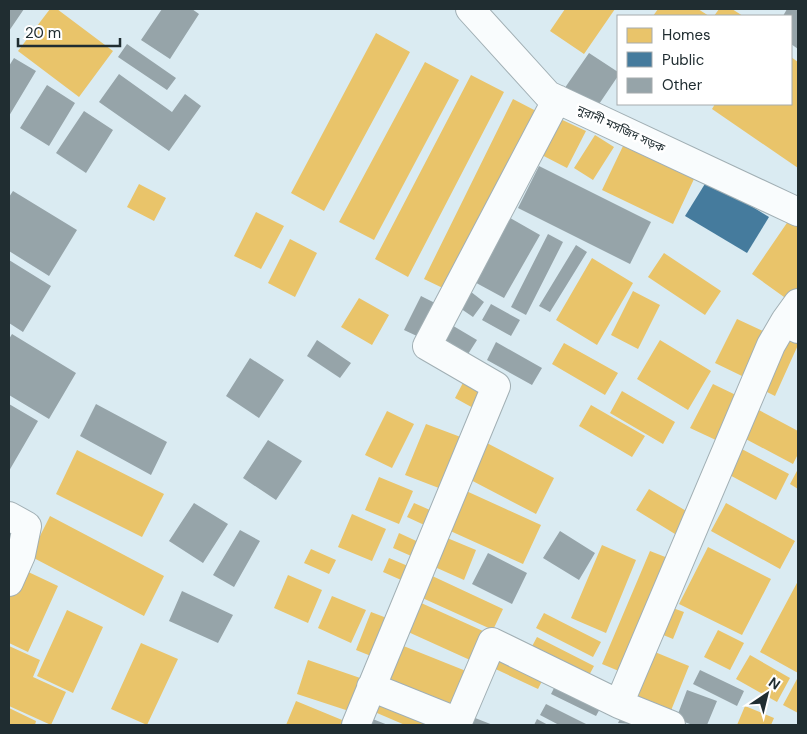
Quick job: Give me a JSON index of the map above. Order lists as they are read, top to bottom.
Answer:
{
  "streets": {
    "street": ["নুরানী মসজিদ সড়ক"]
  },
  "legend": ["Homes", "Public", "Other"],
  "scale_bar": "20 m",
  "north": "top right"
}
